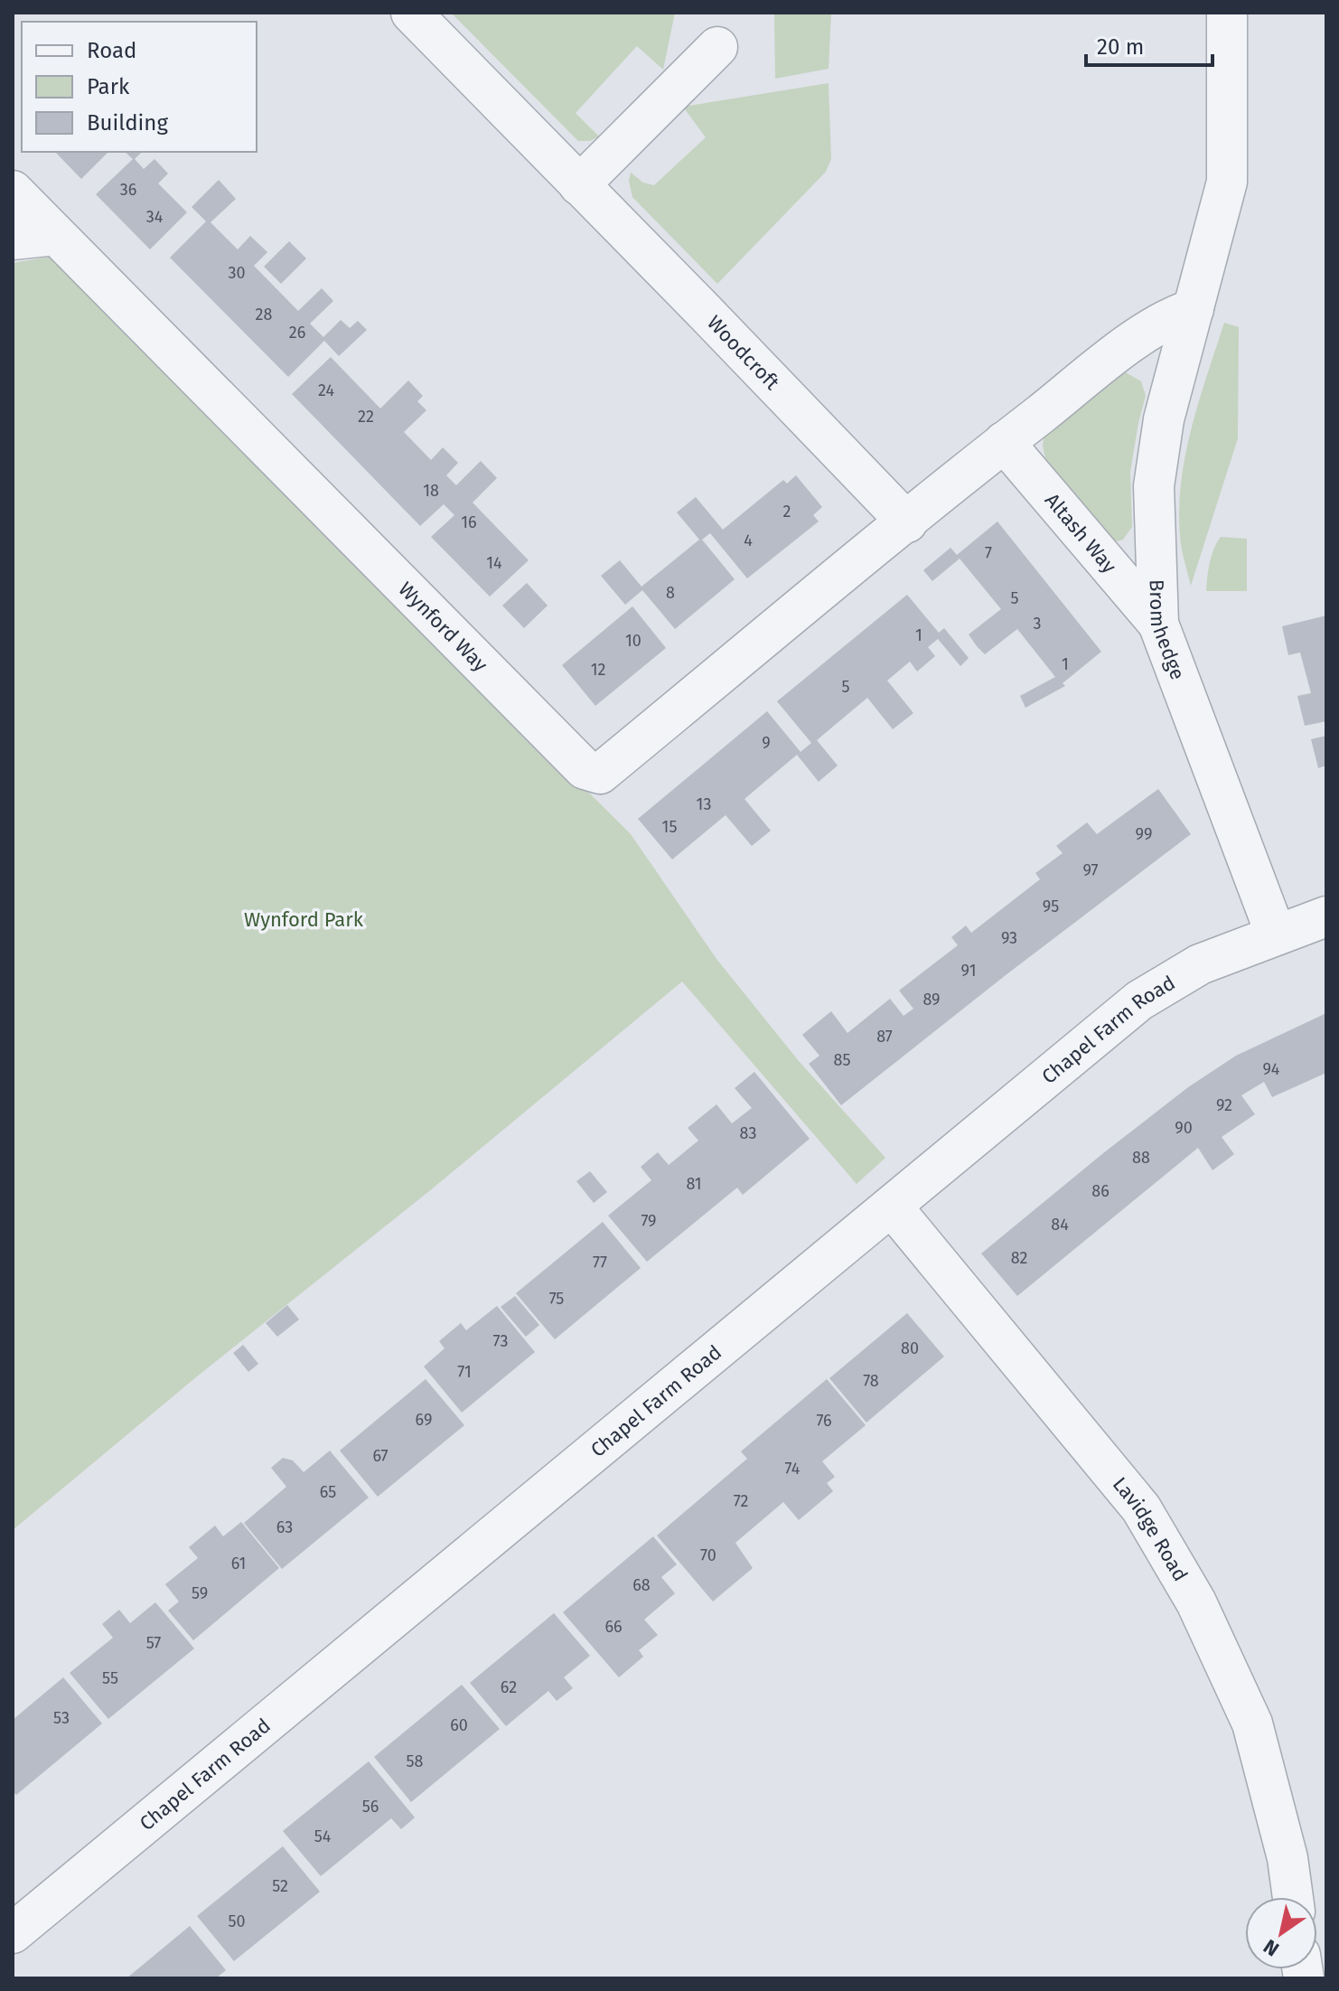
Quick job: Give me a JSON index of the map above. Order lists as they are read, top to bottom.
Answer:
{
  "streets": {
    "street": [
      "Woodcroft",
      "Altash Way",
      "Wynford Way",
      "Bromhedge",
      "Chapel Farm Road",
      "Lavidge Road"
    ]
  },
  "crossings": [
    ["Woodcroft", "Wynford Way"],
    ["Altash Way", "Bromhedge"],
    ["Bromhedge", "Chapel Farm Road"],
    ["Chapel Farm Road", "Lavidge Road"]
  ],
  "parks": ["Wynford Park"],
  "house_numbers": [
    "36",
    "34",
    "30",
    "28",
    "26",
    "24",
    "22",
    "18",
    "2",
    "16",
    "4",
    "7",
    "14",
    "8",
    "5",
    "3",
    "1",
    "10",
    "1",
    "12",
    "5",
    "9",
    "13",
    "15",
    "99",
    "97",
    "95",
    "93",
    "91",
    "89",
    "87",
    "85",
    "94",
    "92",
    "90",
    "83",
    "88",
    "81",
    "86",
    "79",
    "84",
    "82",
    "77",
    "75",
    "73",
    "80",
    "71",
    "78",
    "69",
    "76",
    "67",
    "74",
    "65",
    "72",
    "63",
    "70",
    "61",
    "68",
    "59",
    "66",
    "57",
    "55",
    "62",
    "53",
    "60",
    "58",
    "56",
    "54",
    "52",
    "50"
  ],
  "legend": ["Road", "Park", "Building"],
  "scale_bar": "20 m",
  "north": "bottom left"
}
